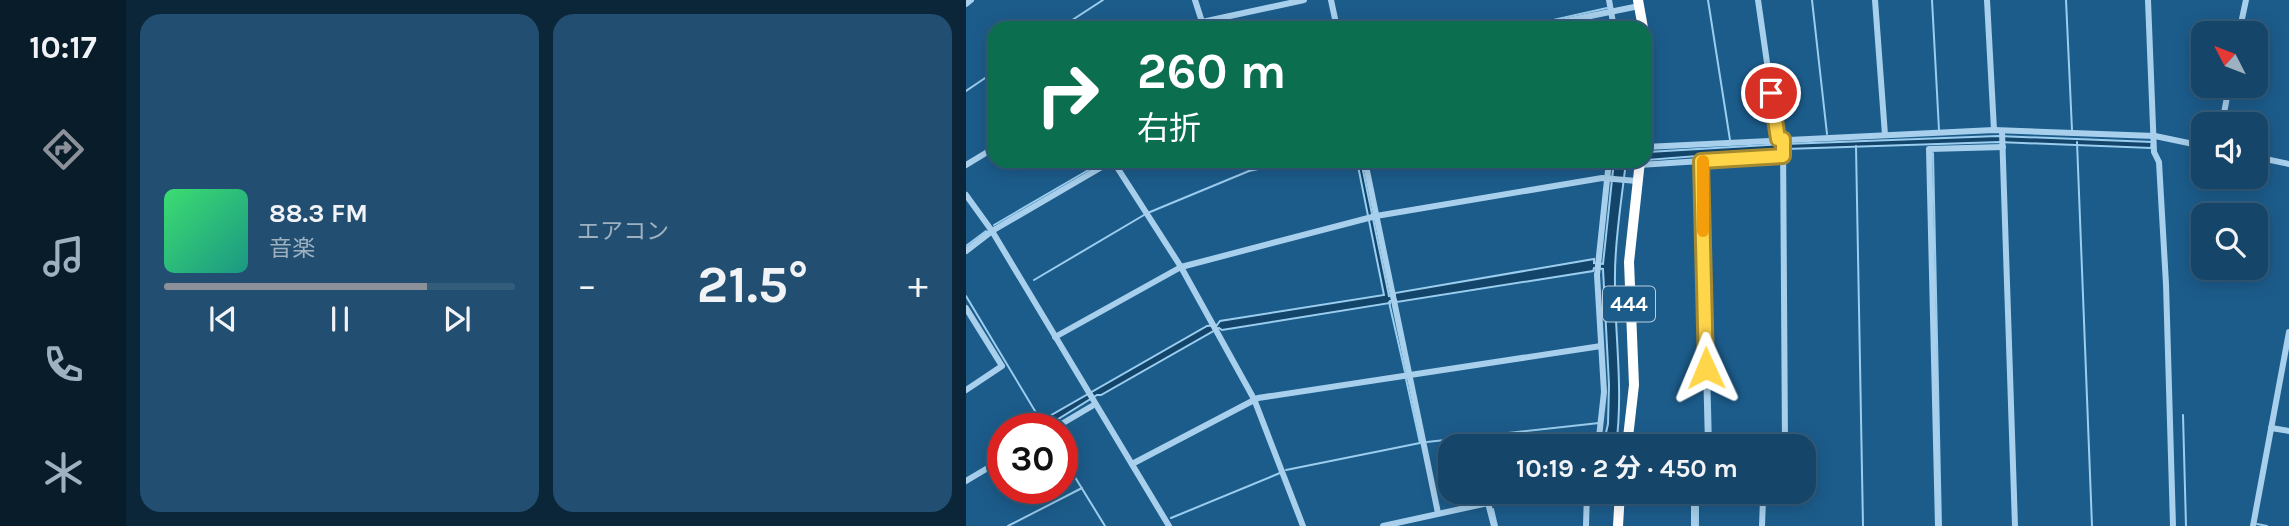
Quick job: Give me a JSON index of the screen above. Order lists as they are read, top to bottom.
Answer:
{
  "streets": {
    "highway": ["444"]
  },
  "north": "top left",
  "page": {
    "tabs": "10:17",
    "tile": "エアコン",
    "turn": ["260 m", "右折"],
    "song": ["88.3 FM", "音楽"],
    "heat": ["−", "21.5°", "+"],
    "limit": "30",
    "trip": "10:19 · 2 分 · 450 m"
  }
}
